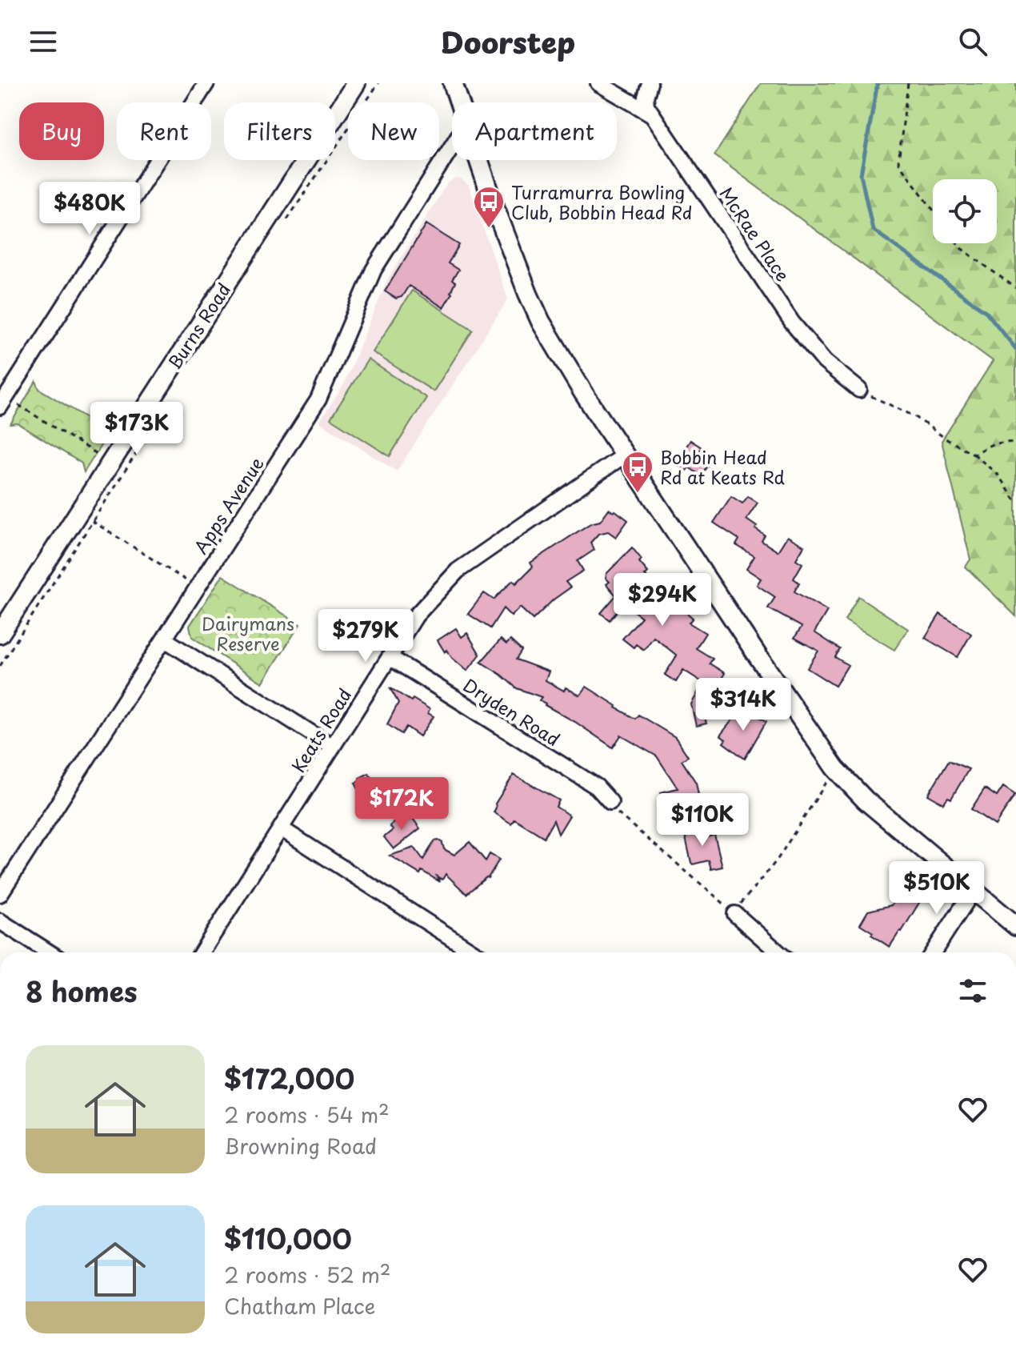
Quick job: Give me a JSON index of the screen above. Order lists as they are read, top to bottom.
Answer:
{
  "streets": {
    "main road": ["Burns Road"],
    "street": [
      "McRae Place",
      "Apps Avenue",
      "Dryden Road",
      "Keats Road"
    ]
  },
  "crossings": [
    ["Dryden Road", "Keats Road"]
  ],
  "parks": ["Dairymans Reserve"],
  "places": {
    "bus stop": ["Turramurra Bowling Club, Bobbin Head Rd", "Bobbin Head Rd at Keats Rd"]
  },
  "page": {
    "header": "Doorstep",
    "chip": [
      "Buy",
      "Rent",
      "Filters",
      "New",
      "Apartment"
    ],
    "price": [
      "$480K",
      "$173K",
      "$294K",
      "$279K",
      "$314K",
      "$172K",
      "$110K",
      "$510K"
    ],
    "heading": "8 homes",
    "list": [
      {
        "name": "$172,000",
        "note": "2 rooms · 54 m² · Browning Road"
      },
      {
        "name": "$110,000",
        "note": "2 rooms · 52 m² · Chatham Place"
      }
    ]
  }
}
